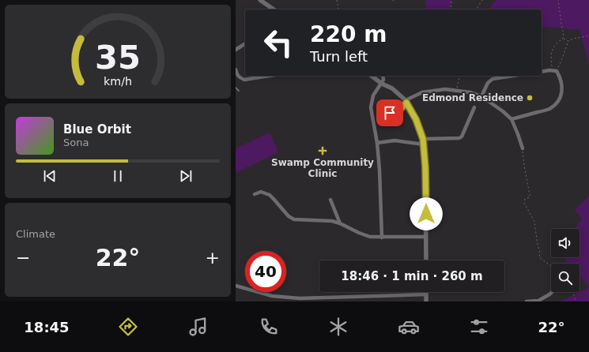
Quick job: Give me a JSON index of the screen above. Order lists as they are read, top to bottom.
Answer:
{
  "places": {
    "other": ["Edmond Residence"],
    "health": ["Swamp Community Clinic"]
  },
  "page": {
    "turn": ["220 m", "Turn left"],
    "song": ["Blue Orbit", "Sona"],
    "tile": "Climate",
    "heat": ["−", "22°", "+"],
    "limit": "40",
    "trip": "18:46 · 1 min · 260 m",
    "tabs": ["18:45", "22°"],
    "gauge": ["35", "km/h"]
  }
}
